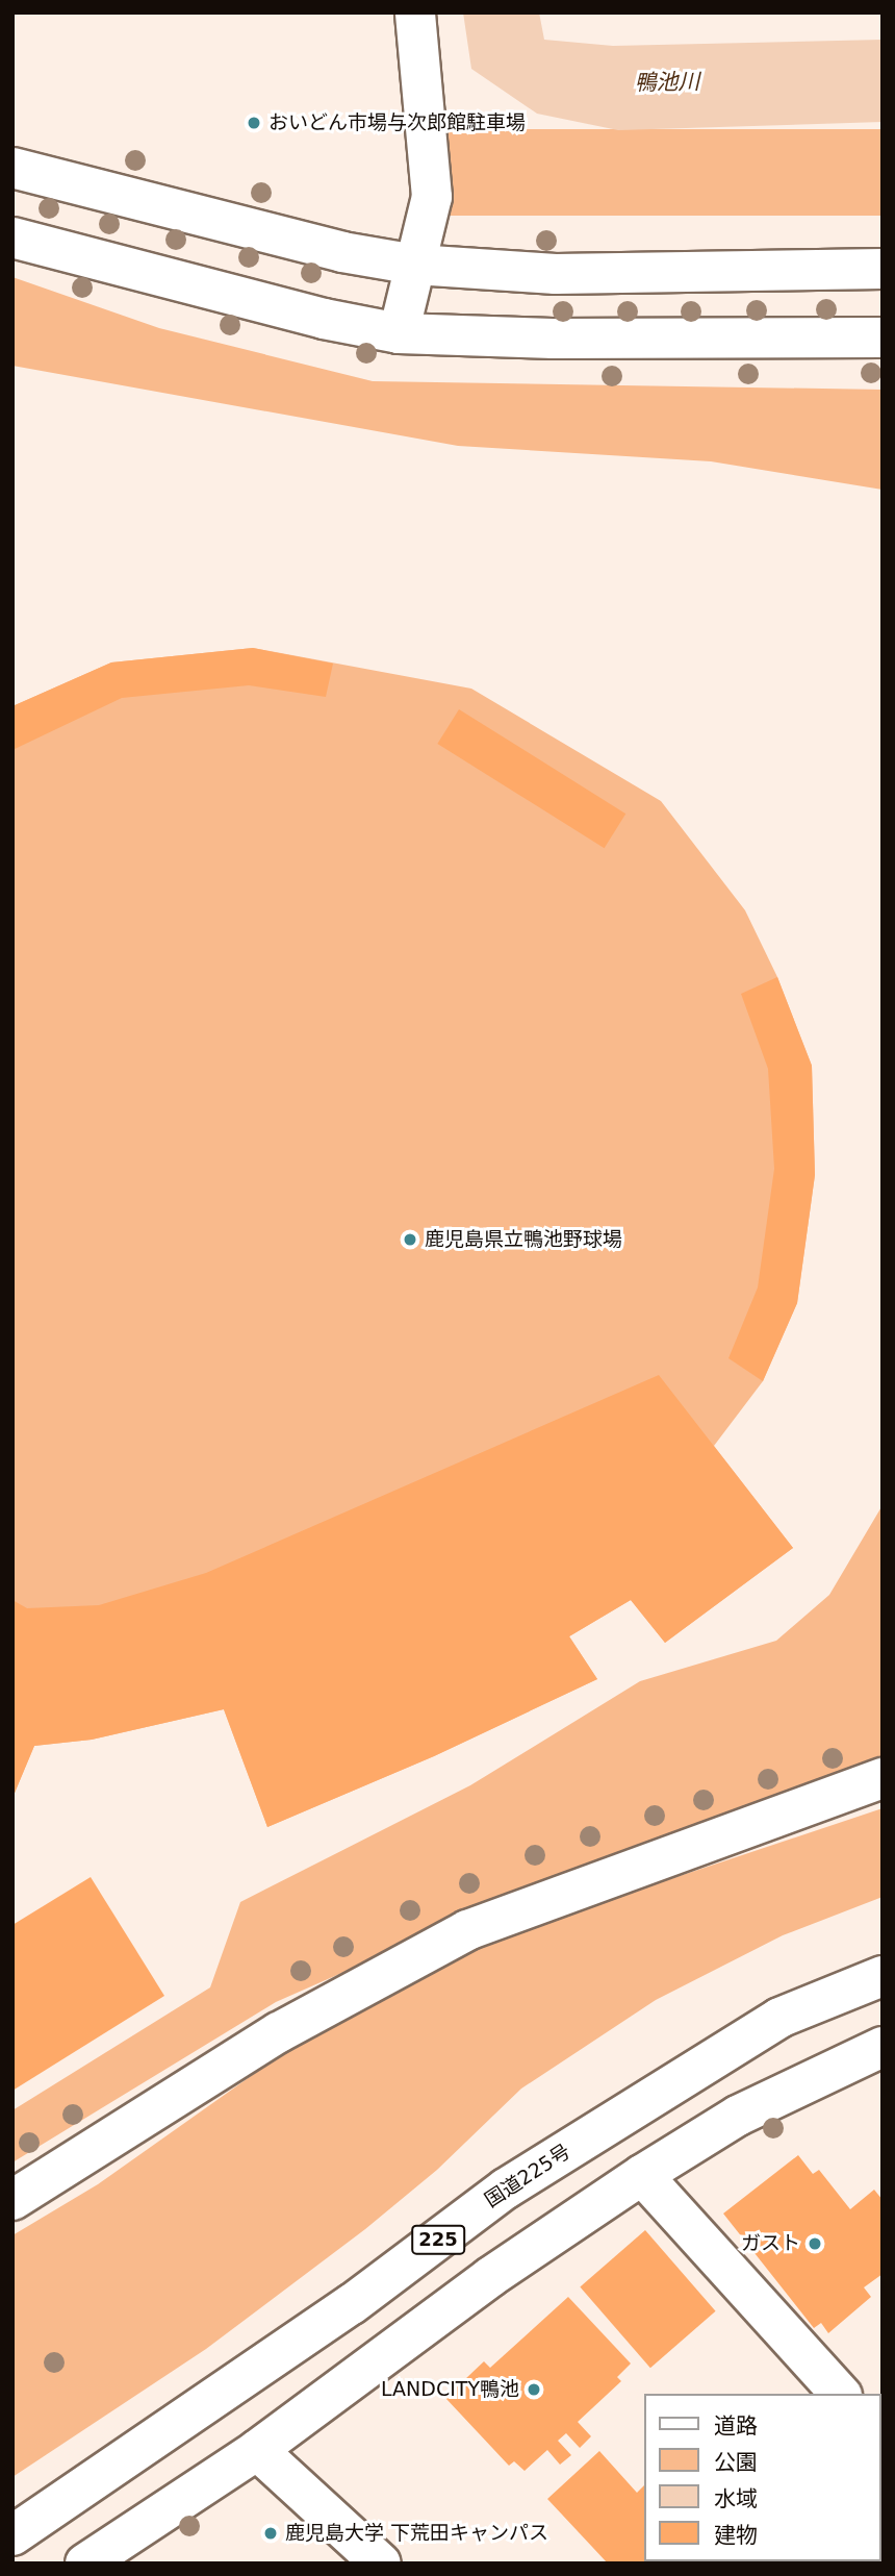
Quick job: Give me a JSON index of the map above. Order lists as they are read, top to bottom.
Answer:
{
  "streets": {
    "main road": ["国道225号", "225"]
  },
  "water": ["鴨池川"],
  "places": [
    "おいどん市場与次郎館駐車場",
    "鹿児島県立鴨池野球場",
    "ガスト",
    "LANDCITY鴨池",
    "鹿児島大学 下荒田キャンパス"
  ],
  "legend": [
    "道路",
    "公園",
    "水域",
    "建物"
  ]
}
